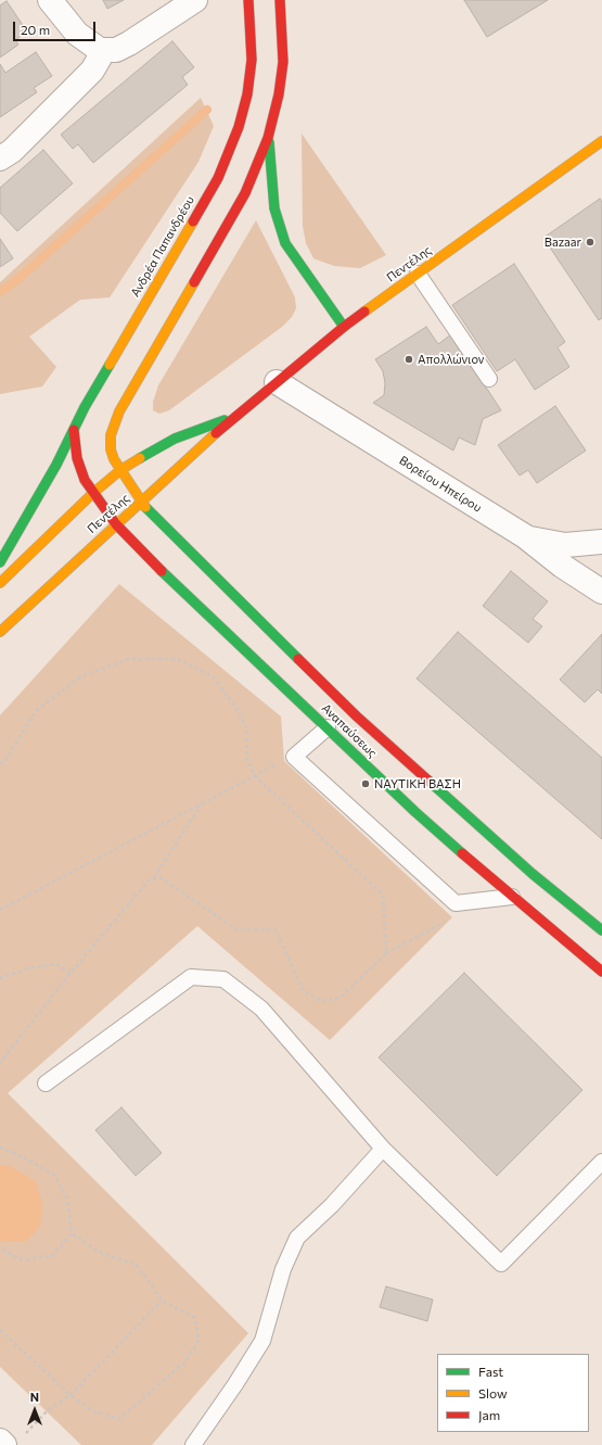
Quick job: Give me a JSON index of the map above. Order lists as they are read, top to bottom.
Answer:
{
  "streets": {
    "main road": ["Ανδρέα Παπανδρέου", "Πεντέλης", "Αναπαύσεως"],
    "street": ["Βορείου Ηπείρου"]
  },
  "crossings": [
    ["Πεντέλης", "Βορείου Ηπείρου"],
    ["Πεντέλης", "Αναπαύσεως"]
  ],
  "places": ["Bazaar", "Απολλώνιον", "ΝΑΥΤΙΚΗ ΒΑΣΗ"],
  "legend": ["Fast", "Slow", "Jam"],
  "scale_bar": "20 m",
  "north": "top"
}
